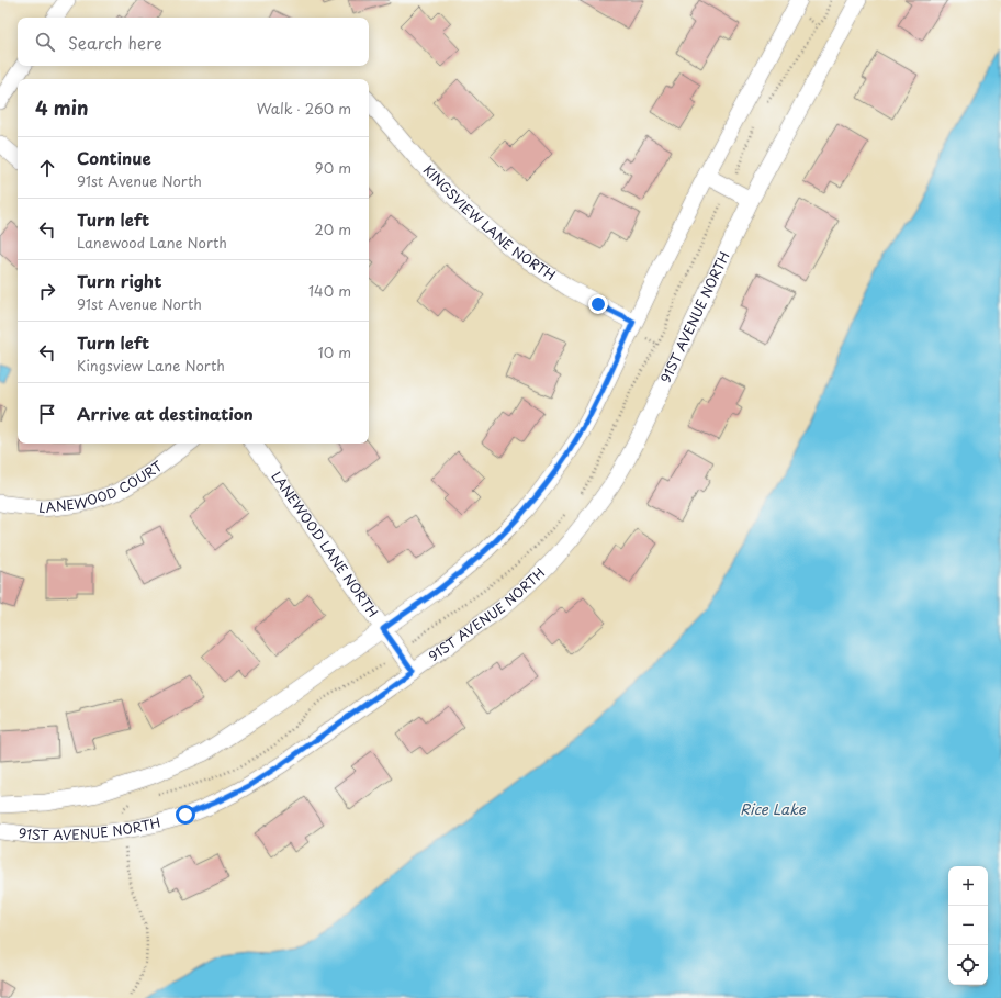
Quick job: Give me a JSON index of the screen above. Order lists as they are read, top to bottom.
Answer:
{
  "streets": {
    "street": [
      "KINGSVIEW LANE NORTH",
      "91ST AVENUE NORTH",
      "LANEWOOD COURT",
      "LANEWOOD LANE NORTH"
    ]
  },
  "crossings": [
    ["91ST AVENUE NORTH", "LANEWOOD LANE NORTH"]
  ],
  "water": ["Rice Lake"],
  "page": {
    "search": "Search here",
    "heading": ["4 min", "Walk · 260 m"],
    "list": [
      ["Continue", "91st Avenue North", "90 m"],
      ["Turn left", "Lanewood Lane North", "20 m"],
      ["Turn right", "91st Avenue North", "140 m"],
      ["Turn left", "Kingsview Lane North", "10 m"],
      "Arrive at destination"
    ],
    "map_buttons": ["+", "−"]
  }
}
